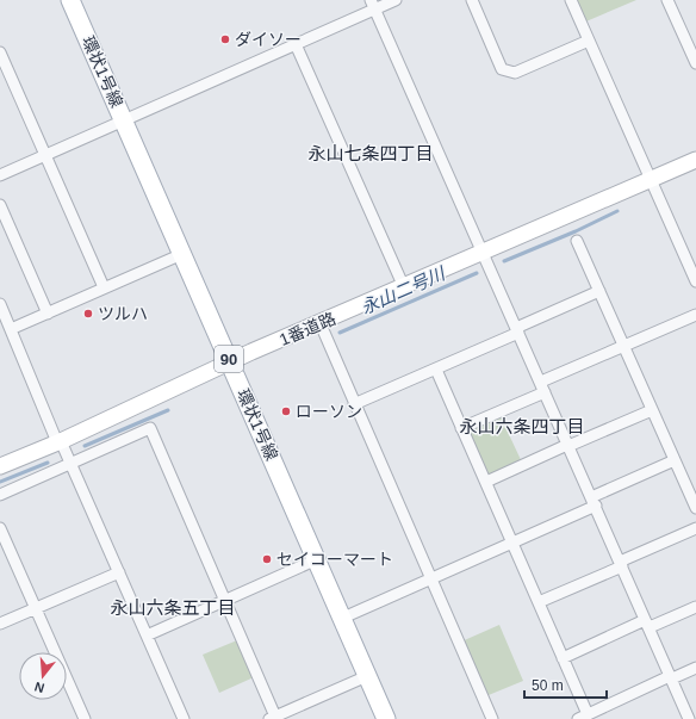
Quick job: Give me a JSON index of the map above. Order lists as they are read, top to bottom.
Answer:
{
  "streets": {
    "main road": ["環状1号線", "90"],
    "street": ["1番道路"]
  },
  "crossings": [
    ["環状1号線", "1番道路"]
  ],
  "districts": ["永山七条四丁目", "永山六条四丁目", "永山六条五丁目"],
  "water": ["永山二号川"],
  "places": [
    "ダイソー",
    "ツルハ",
    "ローソン",
    "セイコーマート"
  ],
  "scale_bar": "50 m",
  "north": "bottom"
}
